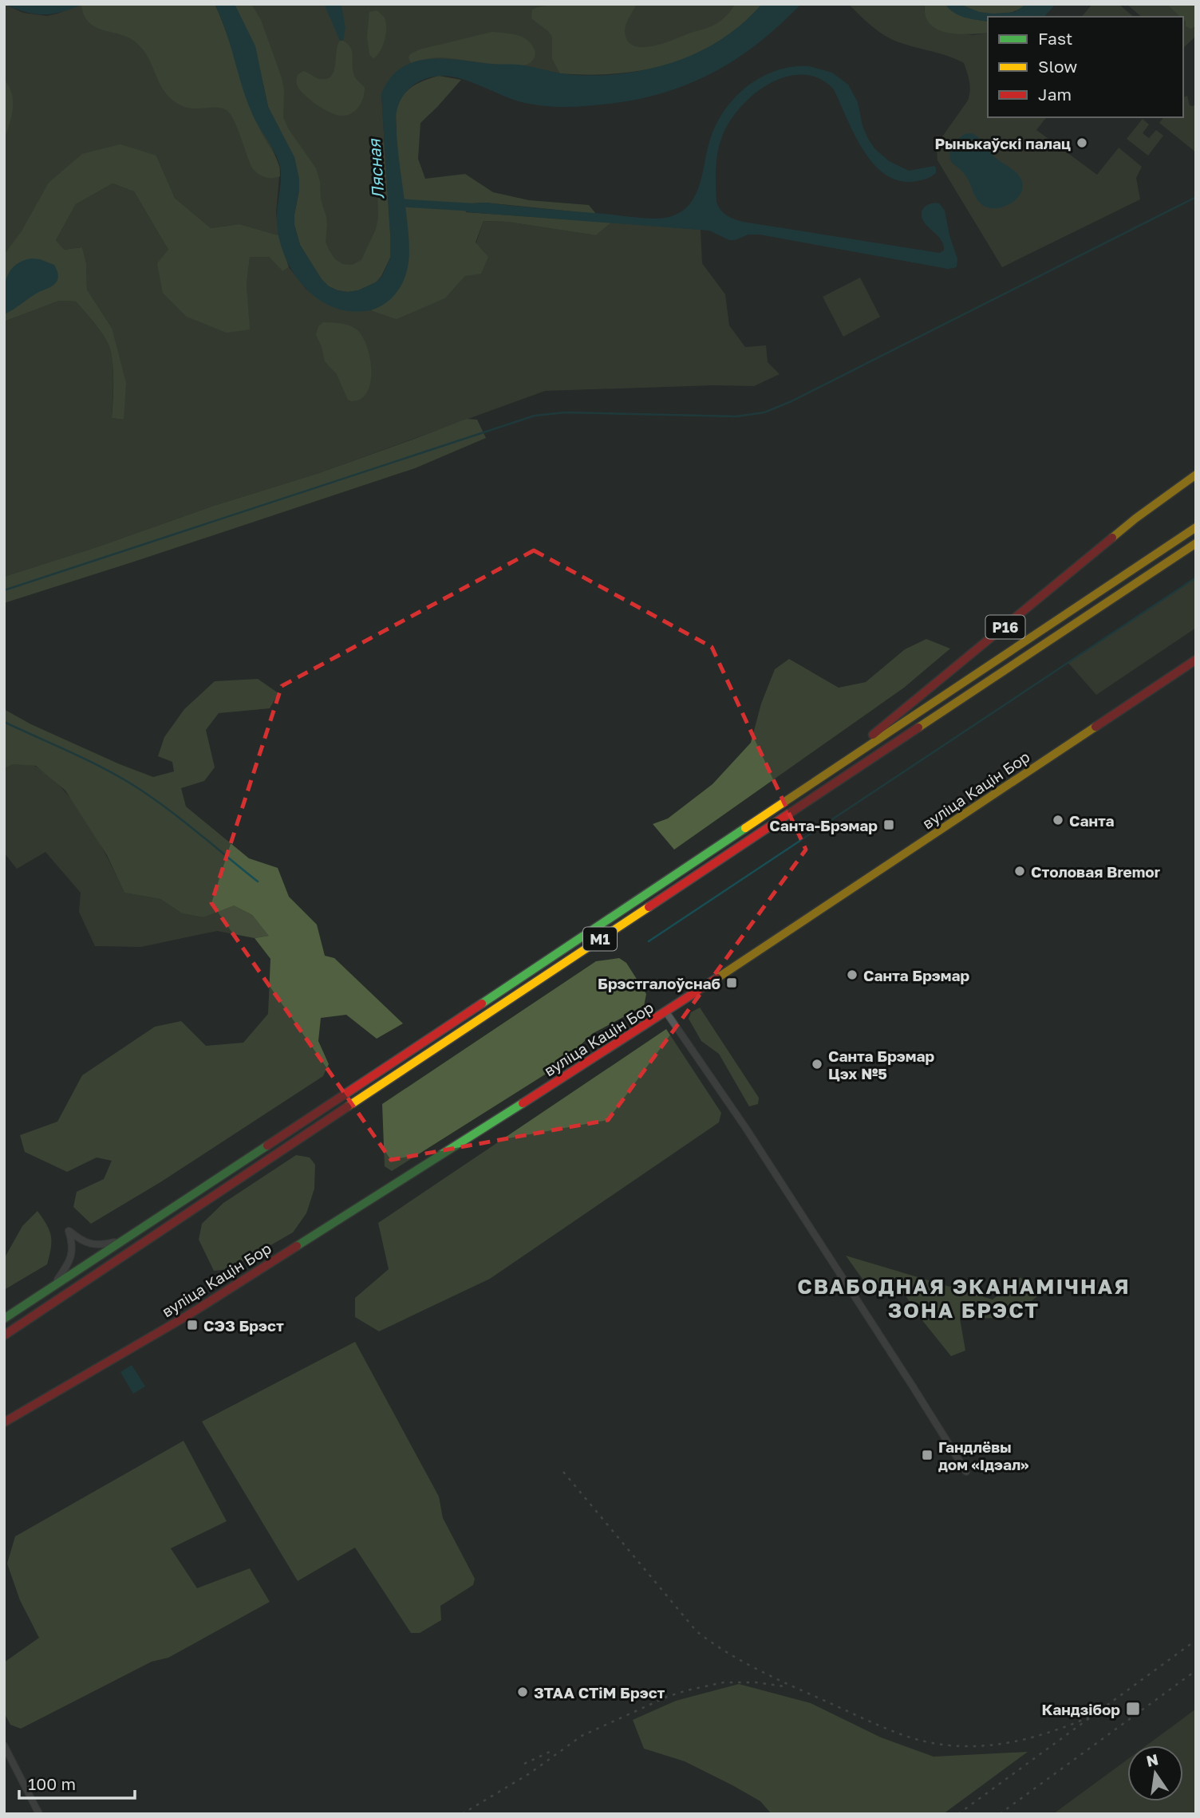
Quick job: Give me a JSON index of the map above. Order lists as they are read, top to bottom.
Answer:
{
  "streets": {
    "main road": ["Р16", "вуліца Кацін Бор", "М1"]
  },
  "crossings": [
    ["Р16", "М1"]
  ],
  "districts": ["СВАБОДНАЯ ЭКАНАМІЧНАЯ ЗОНА БРЭСТ"],
  "water": ["Лясная"],
  "places": {
    "other": [
      "Рынькаўскi палац",
      "Санта",
      "Столовая Bremor",
      "Санта Брэмар",
      "Санта Брэмар Цэх №5",
      "ЗТАА СТіМ Брэст"
    ],
    "transit": [
      "Санта-Брэмар",
      "Брэстгалоўснаб",
      "СЭЗ Брэст",
      "Гандлёвы дом «Ідэал»",
      "Кандзібор"
    ]
  },
  "legend": ["Fast", "Slow", "Jam"],
  "scale_bar": "100 m",
  "north": "top"
}
